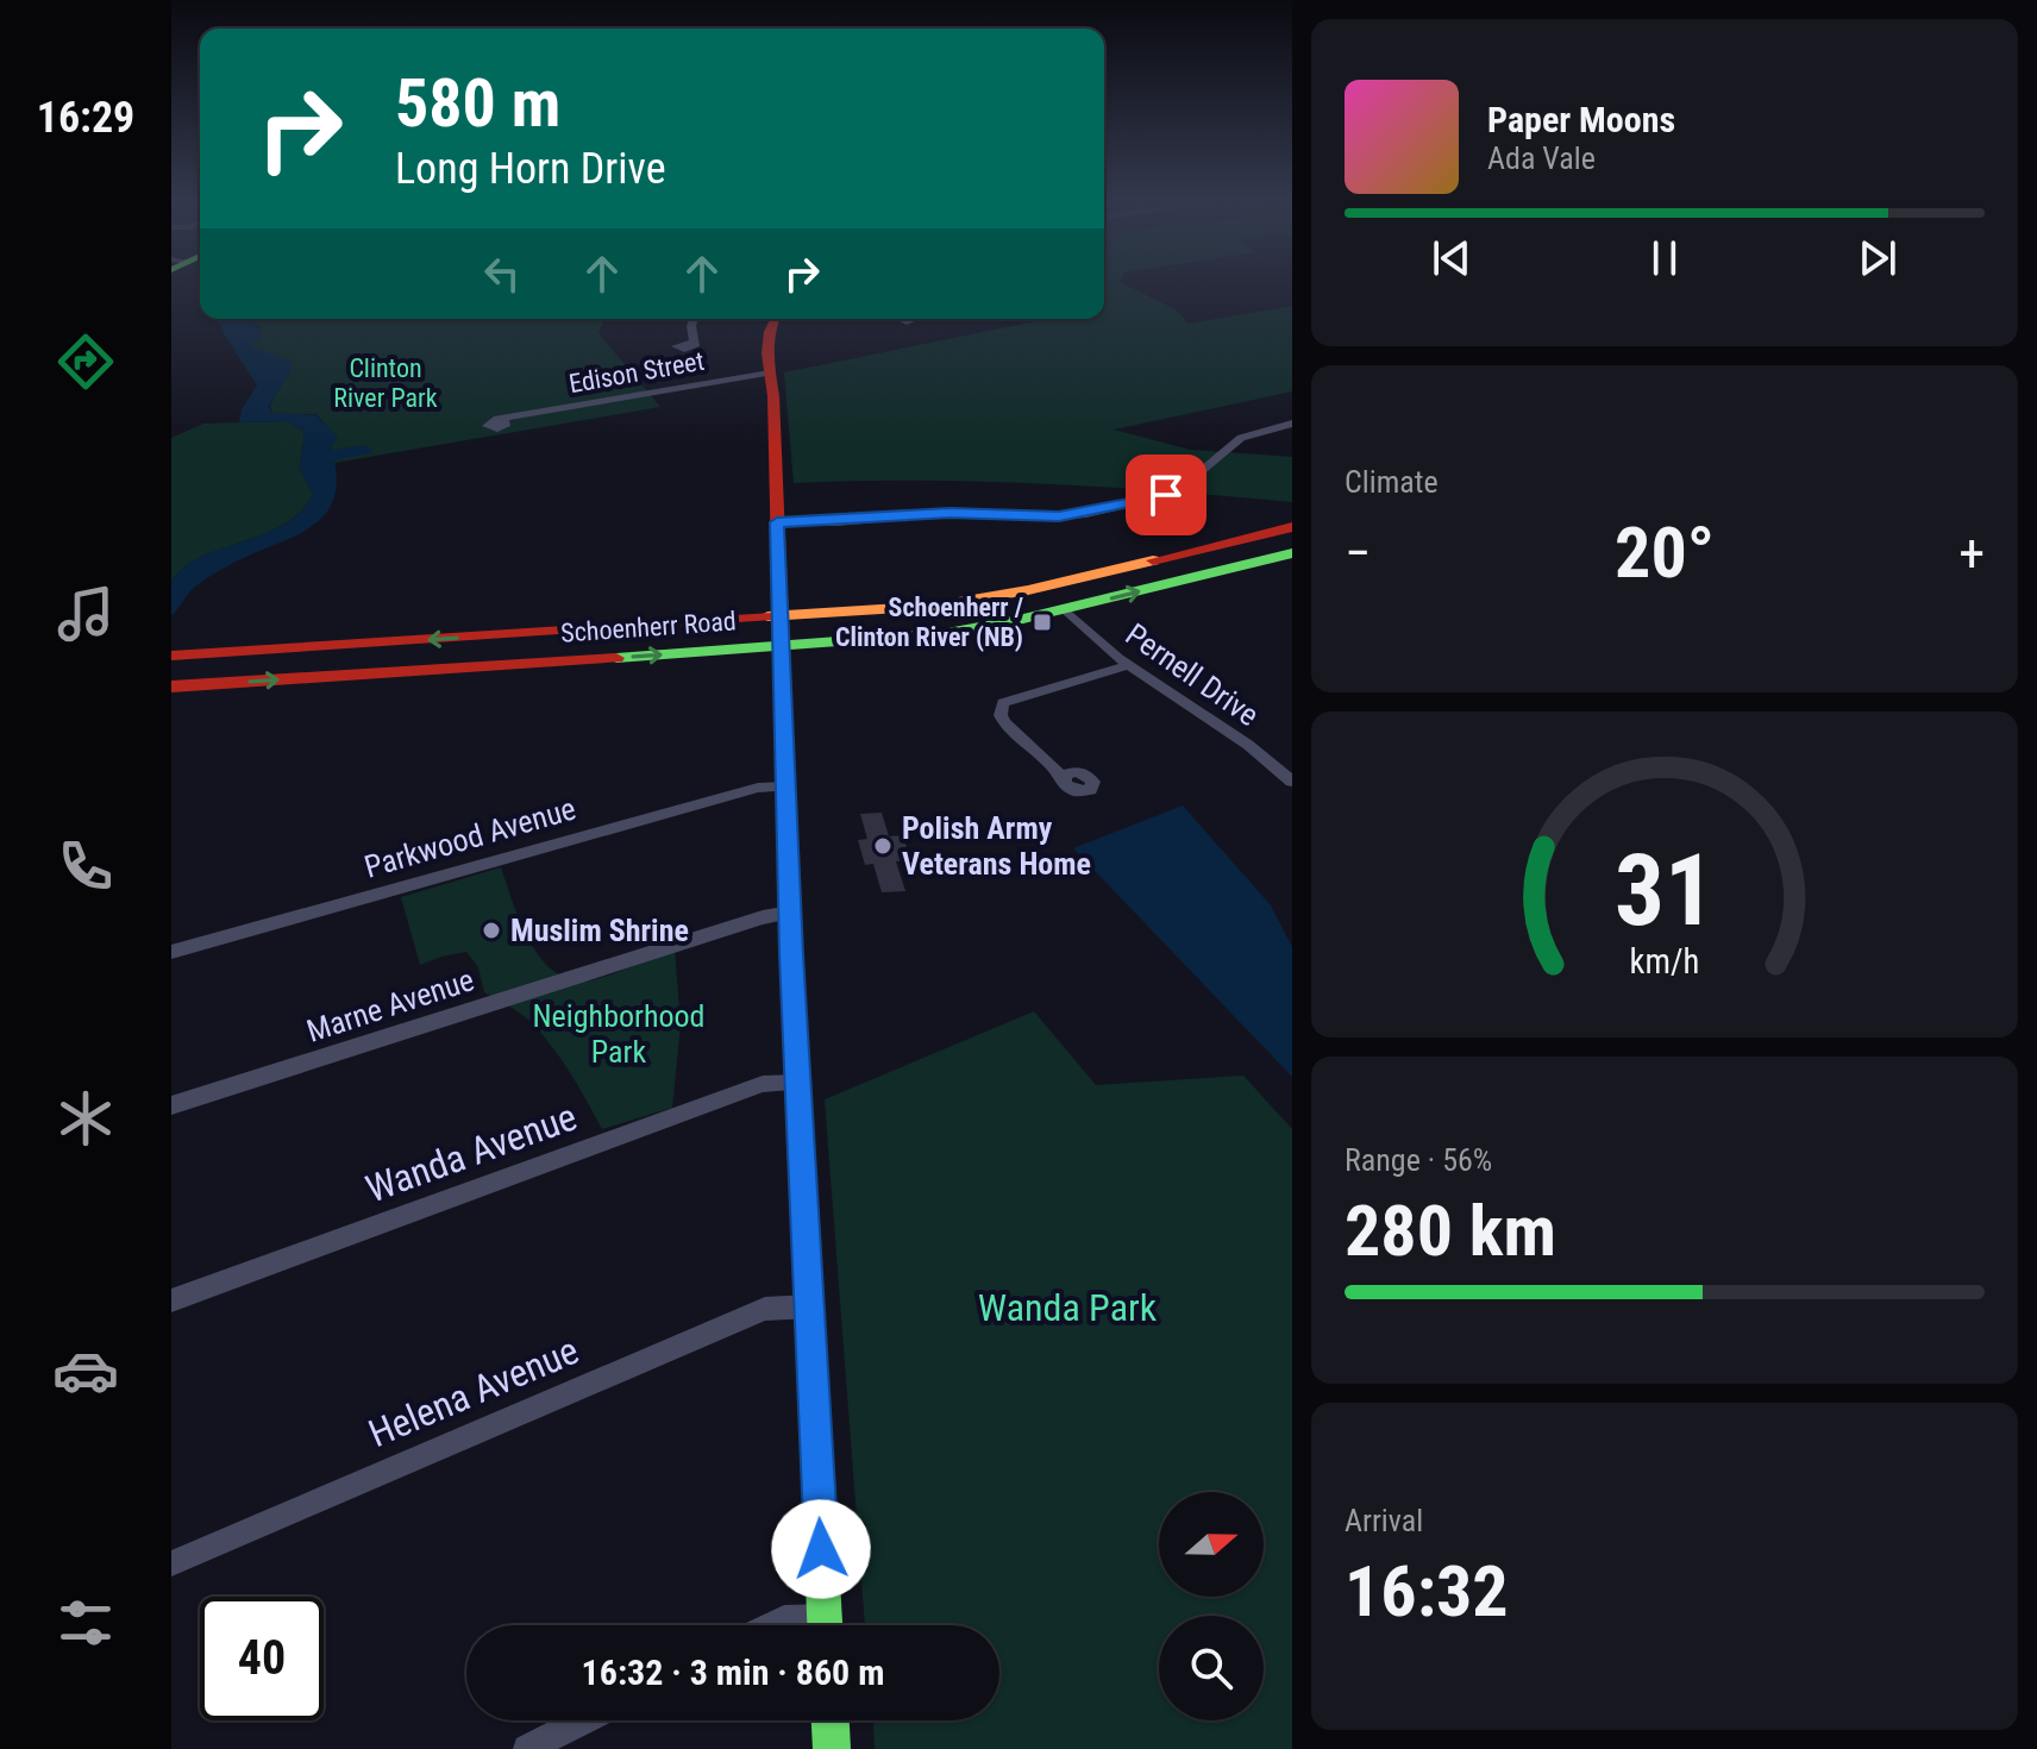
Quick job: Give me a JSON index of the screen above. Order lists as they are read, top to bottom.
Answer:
{
  "streets": {
    "main road": ["Schoenherr Road"],
    "street": [
      "Edison Street",
      "Pernell Drive",
      "Parkwood Avenue",
      "Marne Avenue",
      "Wanda Avenue",
      "Helena Avenue"
    ]
  },
  "crossings": [
    ["Schoenherr Road", "Pernell Drive"]
  ],
  "parks": ["Clinton River Park", "Neighborhood Park", "Wanda Park"],
  "places": {
    "transit": ["Schoenherr / Clinton River (NB)"],
    "other": ["Polish Army Veterans Home", "Muslim Shrine"]
  },
  "north": "right",
  "page": {
    "tabs": "16:29",
    "turn": ["580 m", "Long Horn Drive"],
    "song": ["Paper Moons", "Ada Vale"],
    "tile": [
      "Climate",
      ["Range · 56%", "280 km"],
      ["Arrival", "16:32"]
    ],
    "heat": ["−", "20°", "+"],
    "limit": "40",
    "trip": "16:32 · 3 min · 860 m",
    "gauge": ["31", "km/h"]
  }
}
